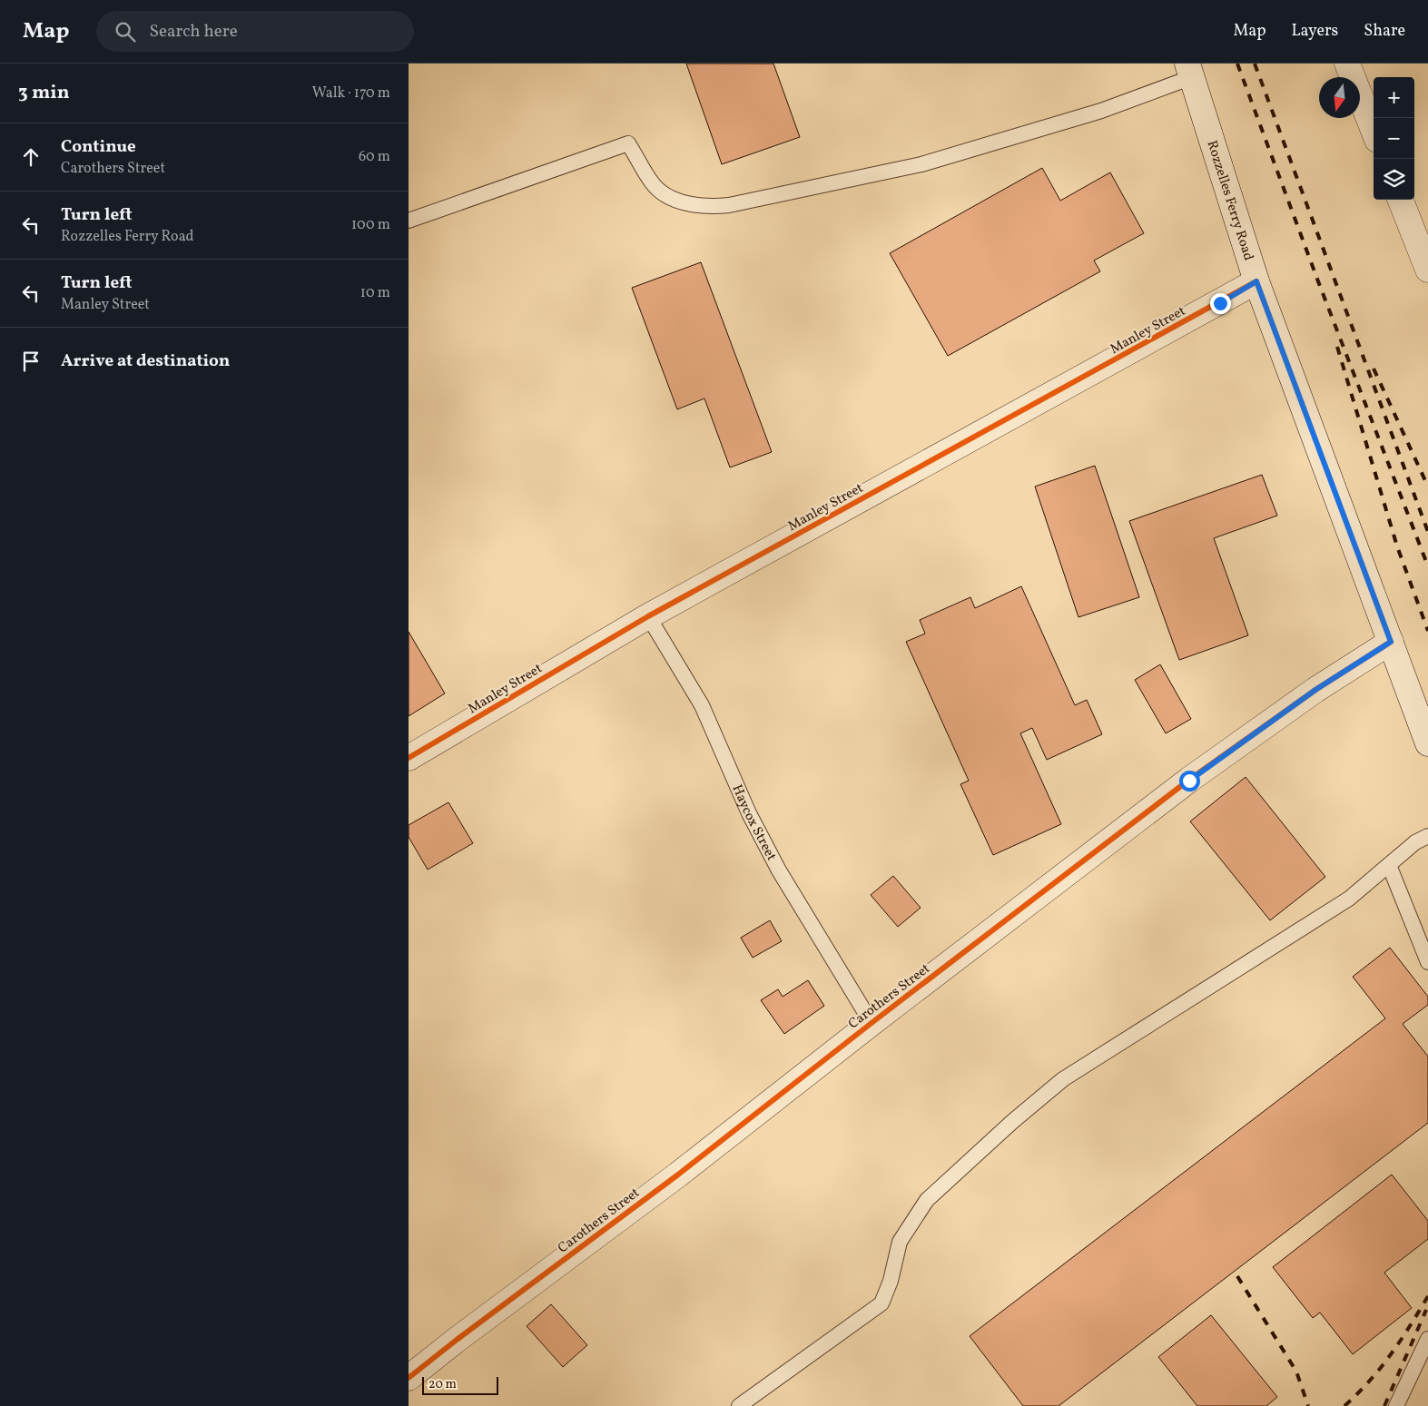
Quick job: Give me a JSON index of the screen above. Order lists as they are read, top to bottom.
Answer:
{
  "streets": {
    "street": ["Rozzelles Ferry Road", "Manley Street", "Carothers Street"],
    "lane": ["Haycox Street"]
  },
  "crossings": [
    ["Rozzelles Ferry Road", "Manley Street"],
    ["Rozzelles Ferry Road", "Carothers Street"],
    ["Manley Street", "Haycox Street"],
    ["Haycox Street", "Carothers Street"]
  ],
  "scale_bar": "20 m",
  "north": "bottom",
  "page": {
    "header": "Map",
    "search": "Search here",
    "nav": ["Map", "Layers", "Share"],
    "heading": ["3 min", "Walk · 170 m"],
    "map_buttons": ["+", "−"],
    "list": [
      ["Continue", "Carothers Street", "60 m"],
      ["Turn left", "Rozzelles Ferry Road", "100 m"],
      ["Turn left", "Manley Street", "10 m"],
      "Arrive at destination"
    ],
    "scale": "20 m"
  }
}
